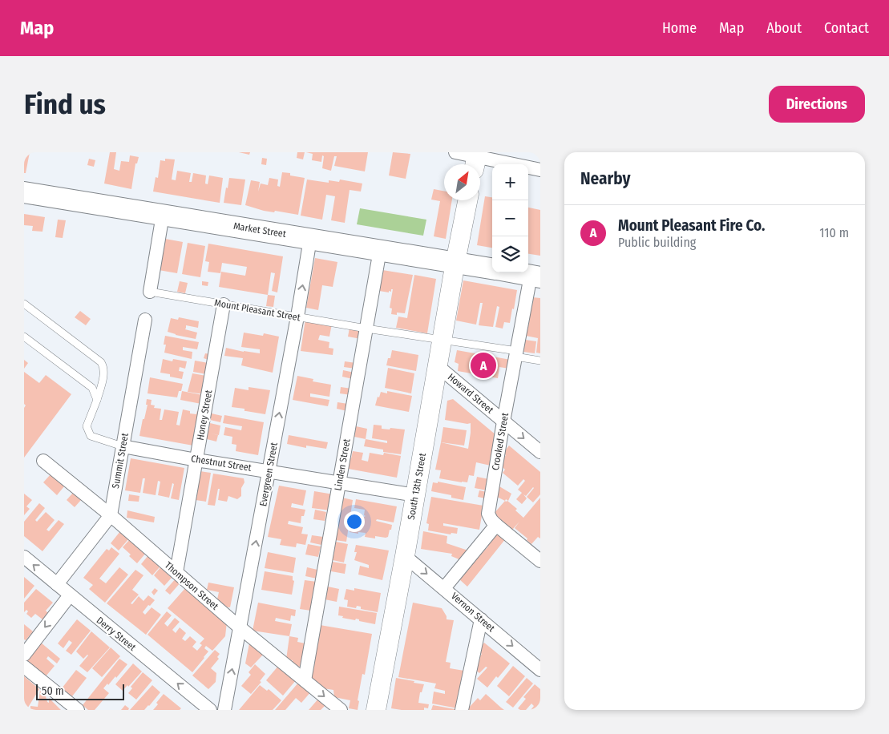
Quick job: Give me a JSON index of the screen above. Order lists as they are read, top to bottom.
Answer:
{
  "streets": {
    "main road": ["Market Street", "South 13th Street"],
    "street": [
      "Mount Pleasant Street",
      "Howard Street",
      "Honey Street",
      "Crooked Street",
      "Summit Street",
      "Chestnut Street",
      "Linden Street",
      "Evergreen Street",
      "Thompson Street",
      "Vernon Street",
      "Derry Street"
    ]
  },
  "crossings": [
    ["Market Street", "Mount Pleasant Street"],
    ["Market Street", "Crooked Street"],
    ["Market Street", "Linden Street"],
    ["Market Street", "Evergreen Street"],
    ["Market Street", "South 13th Street"],
    ["Mount Pleasant Street", "Honey Street"],
    ["Mount Pleasant Street", "Crooked Street"],
    ["Mount Pleasant Street", "Linden Street"],
    ["Mount Pleasant Street", "Evergreen Street"],
    ["Mount Pleasant Street", "South 13th Street"],
    ["Howard Street", "Crooked Street"],
    ["Howard Street", "South 13th Street"],
    ["Honey Street", "Chestnut Street"],
    ["Honey Street", "Thompson Street"],
    ["Summit Street", "Chestnut Street"],
    ["Summit Street", "Thompson Street"],
    ["Summit Street", "Derry Street"],
    ["Chestnut Street", "Linden Street"],
    ["Chestnut Street", "Evergreen Street"],
    ["Chestnut Street", "South 13th Street"],
    ["Linden Street", "Thompson Street"],
    ["Evergreen Street", "Thompson Street"],
    ["South 13th Street", "Vernon Street"]
  ],
  "one_way": ["Howard Street", "Evergreen Street", "Vernon Street"],
  "scale_bar": "50 m",
  "north": "top right",
  "page": {
    "header": "Map",
    "nav": [
      "Home",
      "Map",
      "About",
      "Contact"
    ],
    "buttons": "Directions",
    "title": "Find us",
    "heading": "Nearby",
    "map_buttons": ["+", "−"],
    "list": [
      {
        "mark": "A",
        "name": "Mount Pleasant Fire Co.",
        "note": "Public building",
        "value": "110 m"
      }
    ],
    "pins": "A",
    "scale": "50 m"
  }
}
